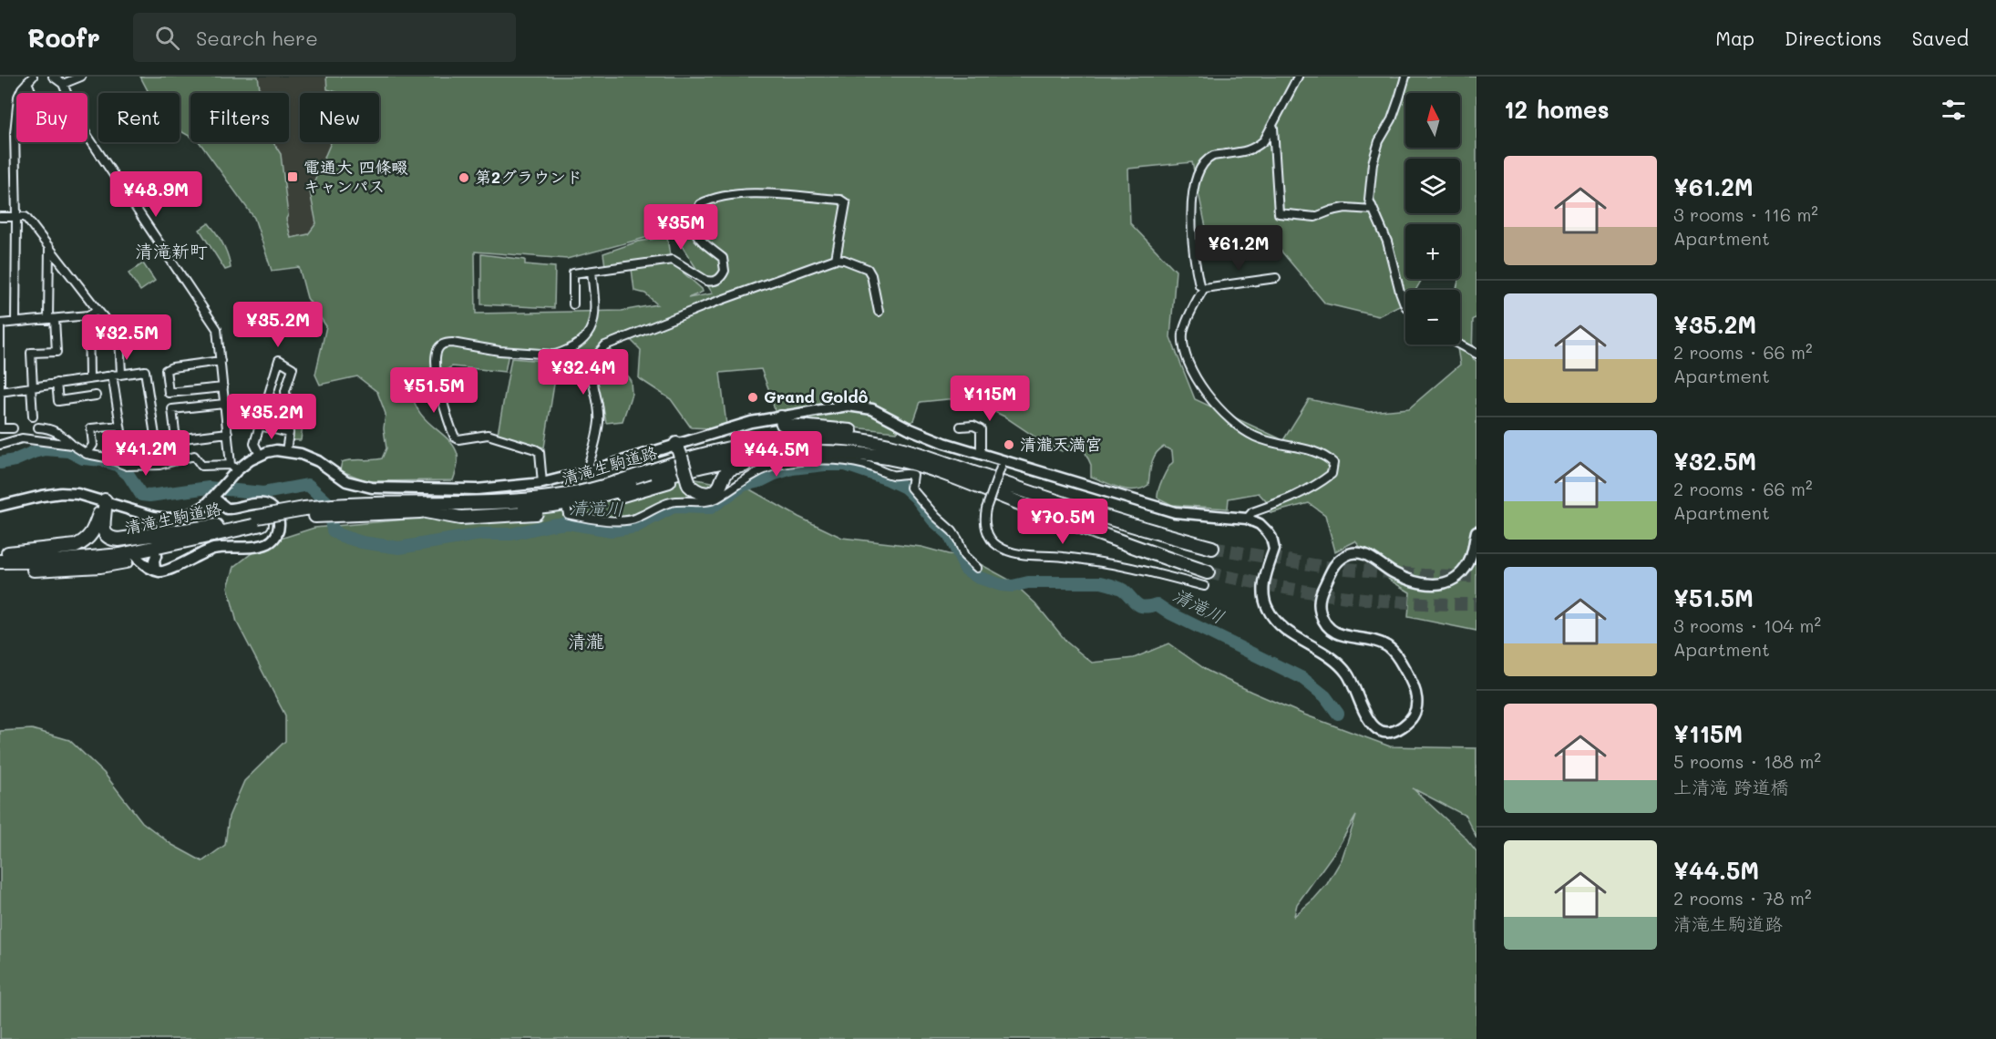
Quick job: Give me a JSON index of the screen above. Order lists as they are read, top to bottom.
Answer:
{
  "streets": {
    "highway": ["清滝生駒道路"]
  },
  "districts": ["清滝新町", "清瀧"],
  "water": ["清滝川"],
  "places": {
    "transit": ["電通大 四條畷 キャンパス"],
    "other": ["第2グラウンド", "Grand Goldô", "清瀧天満宮"]
  },
  "north": "top",
  "page": {
    "header": "Roofr",
    "search": "Search here",
    "nav": ["Map", "Directions", "Saved"],
    "heading": "12 homes",
    "map_buttons": ["+", "−"],
    "chip": [
      "Buy",
      "Rent",
      "Filters",
      "New"
    ],
    "list": [
      {
        "name": "¥61.2M",
        "note": "3 rooms · 116 m² · Apartment"
      },
      {
        "name": "¥35.2M",
        "note": "2 rooms · 66 m² · Apartment"
      },
      {
        "name": "¥32.5M",
        "note": "2 rooms · 66 m² · Apartment"
      },
      {
        "name": "¥51.5M",
        "note": "3 rooms · 104 m² · Apartment"
      },
      {
        "name": "¥115M",
        "note": "5 rooms · 188 m² · 上清滝 跨道橋"
      },
      {
        "name": "¥44.5M",
        "note": "2 rooms · 78 m² · 清滝生駒道路"
      }
    ],
    "price": [
      "¥48.9M",
      "¥35M",
      "¥61.2M",
      "¥35.2M",
      "¥32.5M",
      "¥32.4M",
      "¥51.5M",
      "¥115M",
      "¥35.2M",
      "¥41.2M",
      "¥44.5M",
      "¥70.5M"
    ]
  }
}
